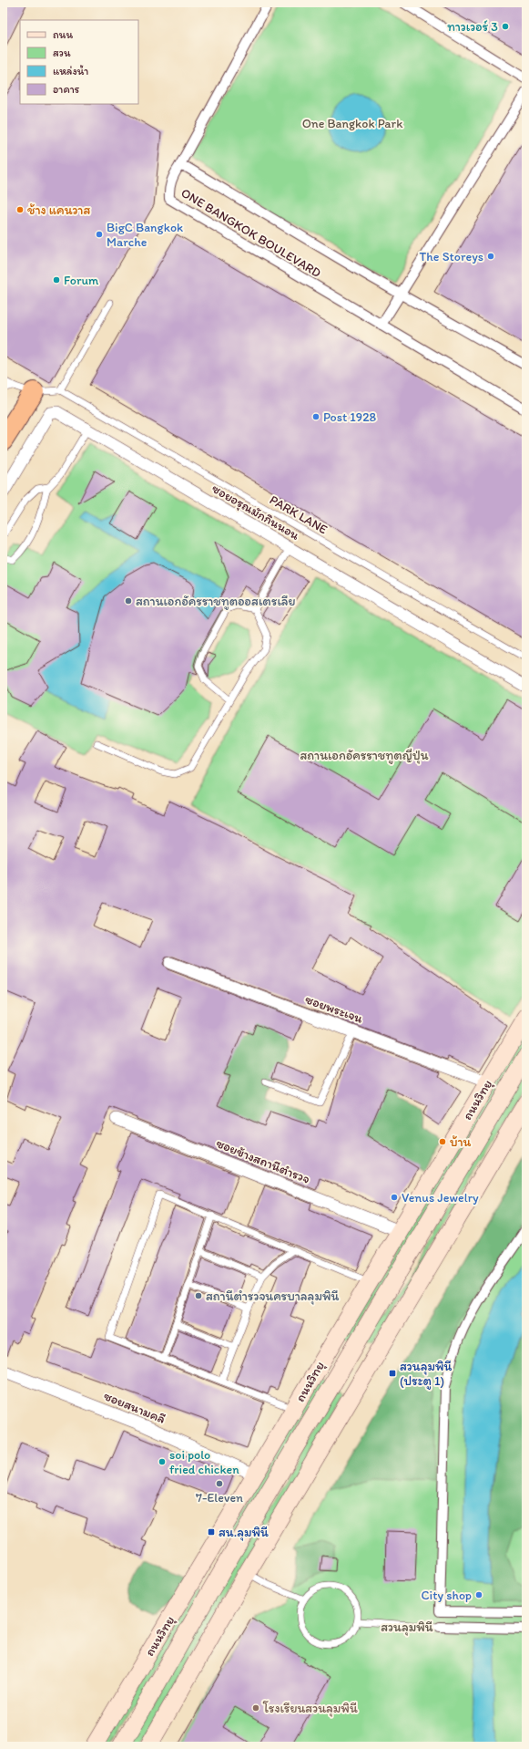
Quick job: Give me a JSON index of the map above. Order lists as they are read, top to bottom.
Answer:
{
  "streets": {
    "main road": ["ถนนวิทยุ"],
    "street": [
      "ONE BANGKOK BOULEVARD",
      "ซอยอรุณมักกินนอน",
      "ซอยพระเจน",
      "ซอยข้างสถานีตำรวจ",
      "ซอยสนามคลี"
    ],
    "lane": ["PARK LANE"]
  },
  "crossings": [
    ["ซอยพระเจน", "ถนนวิทยุ"],
    ["ถนนวิทยุ", "ซอยข้างสถานีตำรวจ"],
    ["ถนนวิทยุ", "ซอยสนามคลี"]
  ],
  "parks": ["One Bangkok Park", "สถานเอกอัครราชทูตญี่ปุ่น", "สวนลุมพินี"],
  "places": {
    "other": [
      "ทาวเวอร์ 3",
      "ช้าง แคนวาส",
      "BigC Bangkok Marche",
      "The Storeys",
      "Forum",
      "Post 1928",
      "สถานเอกอัครราชทูตออสเตรเลีย",
      "บ้าน",
      "Venus Jewelry",
      "สถานีตำรวจนครบาลลุมพินี",
      "soi polo fried chicken",
      "7-Eleven",
      "City shop",
      "โรงเรียนสวนลุมพินี"
    ],
    "transit": ["สวนลุมพินี (ประตู 1)", "สน.ลุมพินี"]
  },
  "legend": [
    "ถนน",
    "สวน",
    "แหล่งน้ำ",
    "อาคาร"
  ]
}
